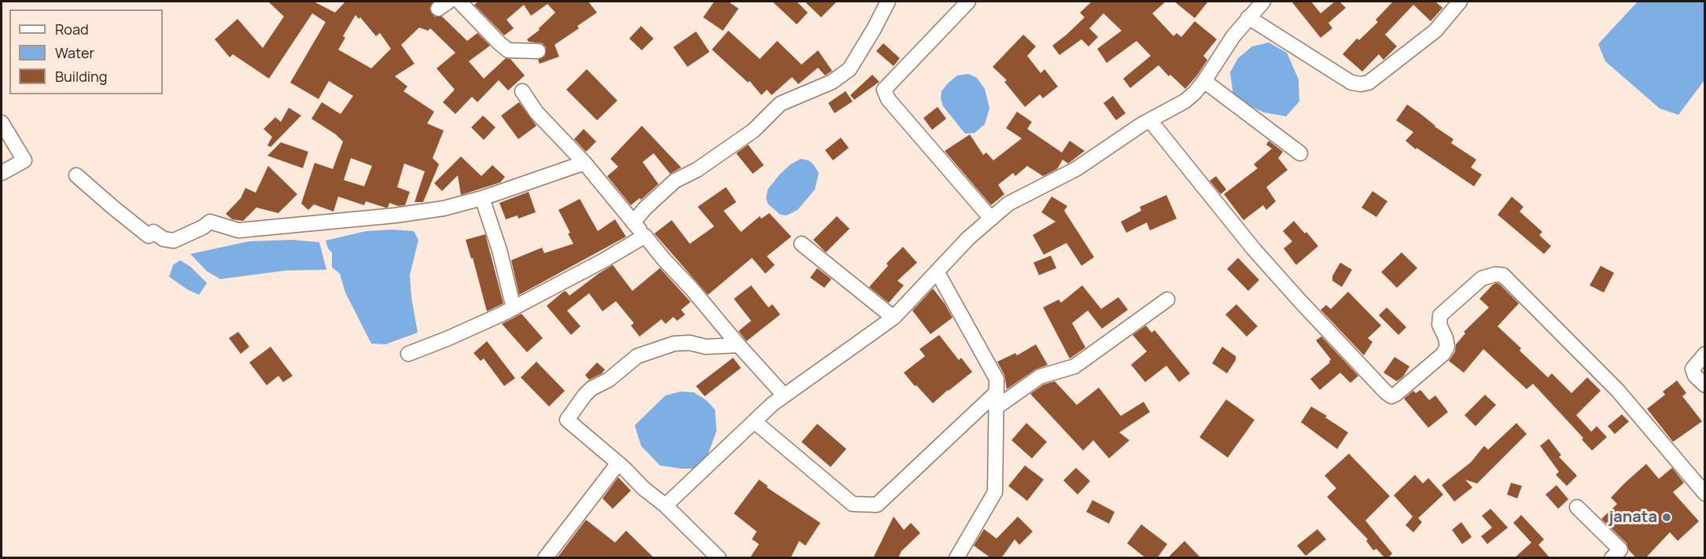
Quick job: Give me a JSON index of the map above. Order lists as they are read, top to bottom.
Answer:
{
  "places": ["janata"],
  "legend": ["Road", "Water", "Building"]
}
